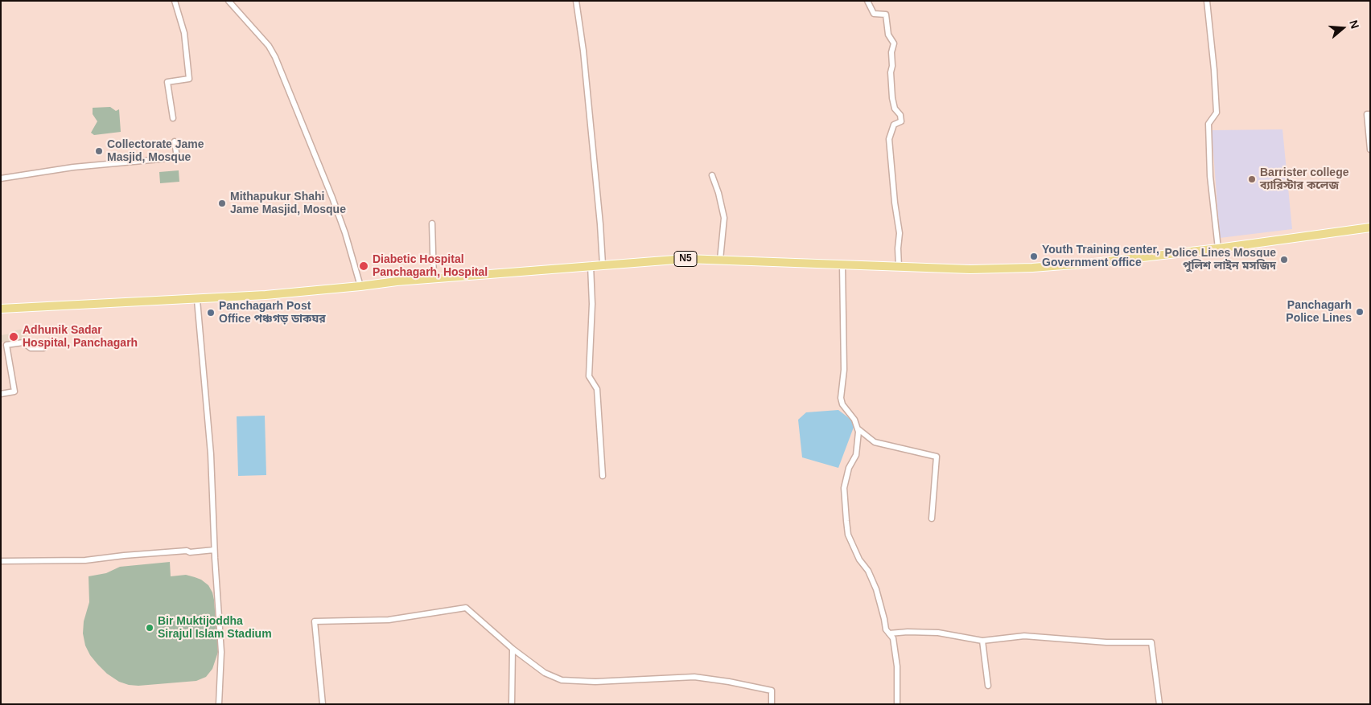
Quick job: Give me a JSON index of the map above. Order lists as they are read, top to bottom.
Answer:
{
  "streets": {
    "highway": ["N5"]
  },
  "places": [
    "Collectorate Jame Masjid, Mosque",
    "Barrister college ব্যারিস্টার কলেজ",
    "Mithapukur Shahi Jame Masjid, Mosque",
    "Youth Training center, Government office",
    "Police Lines Mosque পুলিশ লাইন মসজিদ",
    "Diabetic Hospital Panchagarh, Hospital",
    "Panchagarh Police Lines",
    "Panchagarh Post Office পঞ্চগড় ডাকঘর",
    "Adhunik Sadar Hospital, Panchagarh",
    "Bir Muktijoddha Sirajul Islam Stadium"
  ],
  "north": "right"
}
